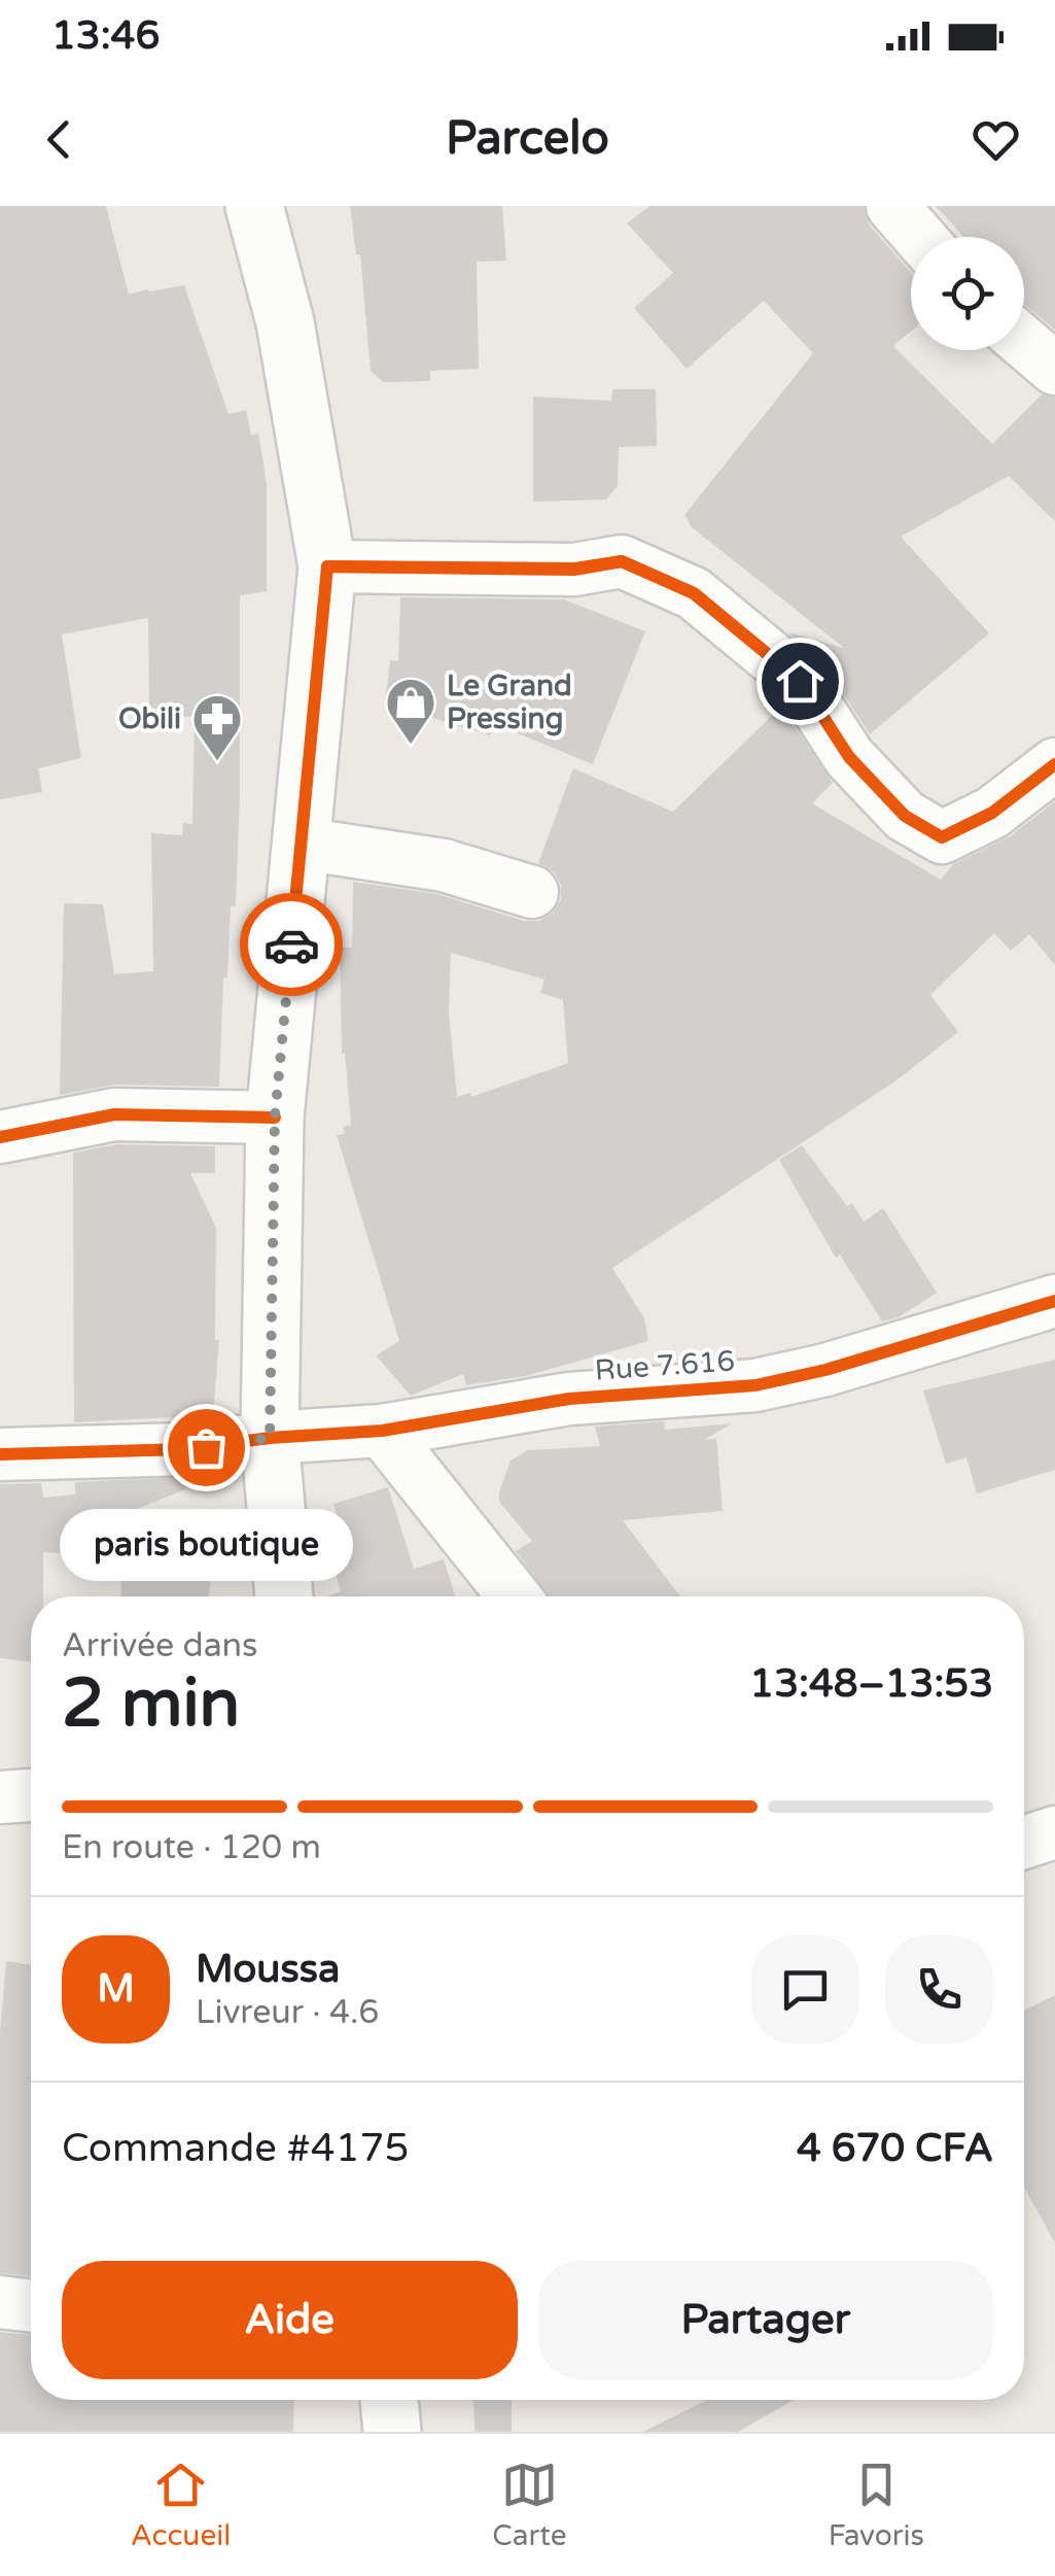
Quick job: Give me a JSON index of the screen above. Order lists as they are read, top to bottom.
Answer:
{
  "streets": {
    "street": ["Rue 7.616"]
  },
  "places": {
    "shop": ["Le Grand Pressing"],
    "pharmacy": ["Obili"],
    "other": ["paris boutique"]
  },
  "page": {
    "status": "13:46",
    "header": "Parcelo",
    "bubble": "paris boutique",
    "heading": ["2 min", "Arrivée dans", "13:48–13:53"],
    "panel": [
      "Moussa",
      "Livreur · 4.6",
      "Commande #4175",
      "4 670 CFA"
    ],
    "bar": "En route · 120 m",
    "round": "M",
    "buttons": ["Aide", "Partager"],
    "tabs": ["Accueil", "Carte", "Favoris"]
  }
}
